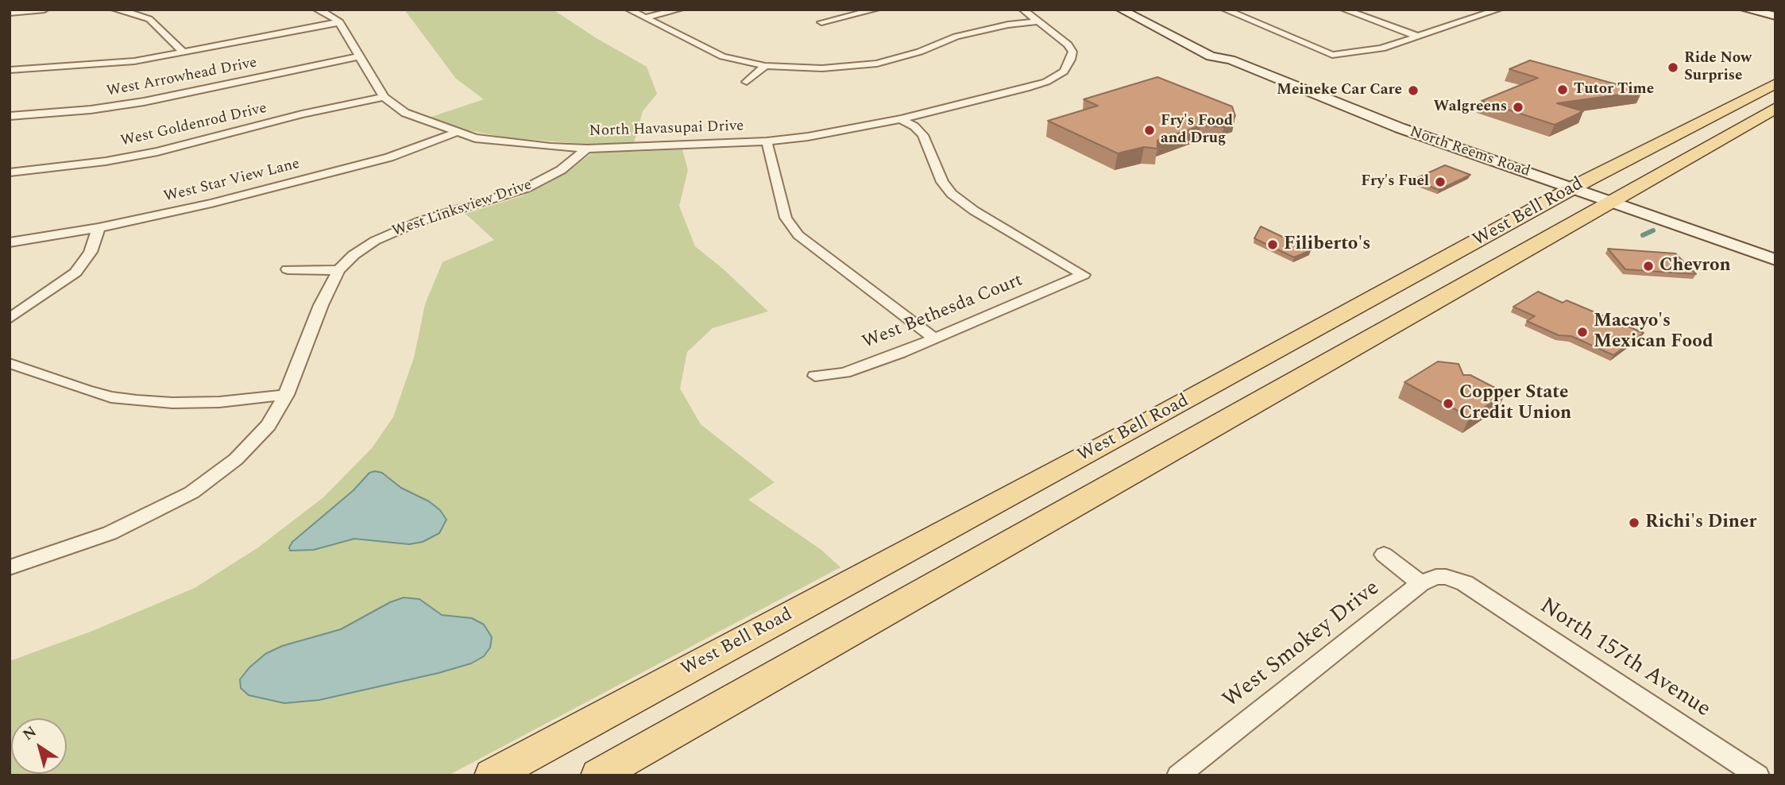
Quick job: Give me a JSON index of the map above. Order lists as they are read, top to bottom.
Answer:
{
  "streets": {
    "main road": ["North Reems Road", "West Bell Road"],
    "street": [
      "West Arrowhead Drive",
      "West Goldenrod Drive",
      "North Havasupai Drive",
      "West Star View Lane",
      "West Linksview Drive",
      "West Bethesda Court",
      "West Smokey Drive",
      "North 157th Avenue"
    ]
  },
  "crossings": [
    ["West Arrowhead Drive", "North Havasupai Drive"],
    ["West Goldenrod Drive", "North Havasupai Drive"],
    ["North Havasupai Drive", "West Star View Lane"],
    ["North Havasupai Drive", "West Linksview Drive"],
    ["North Havasupai Drive", "West Bethesda Court"],
    ["North Reems Road", "West Bell Road"],
    ["West Smokey Drive", "North 157th Avenue"]
  ],
  "places": [
    "Ride Now Surprise",
    "Tutor Time",
    "Meineke Car Care",
    "Walgreens",
    "Fry's Food and Drug",
    "Fry's Fuel",
    "Filiberto's",
    "Chevron",
    "Macayo's Mexican Food",
    "Copper State Credit Union",
    "Richi's Diner"
  ],
  "north": "top left"
}
